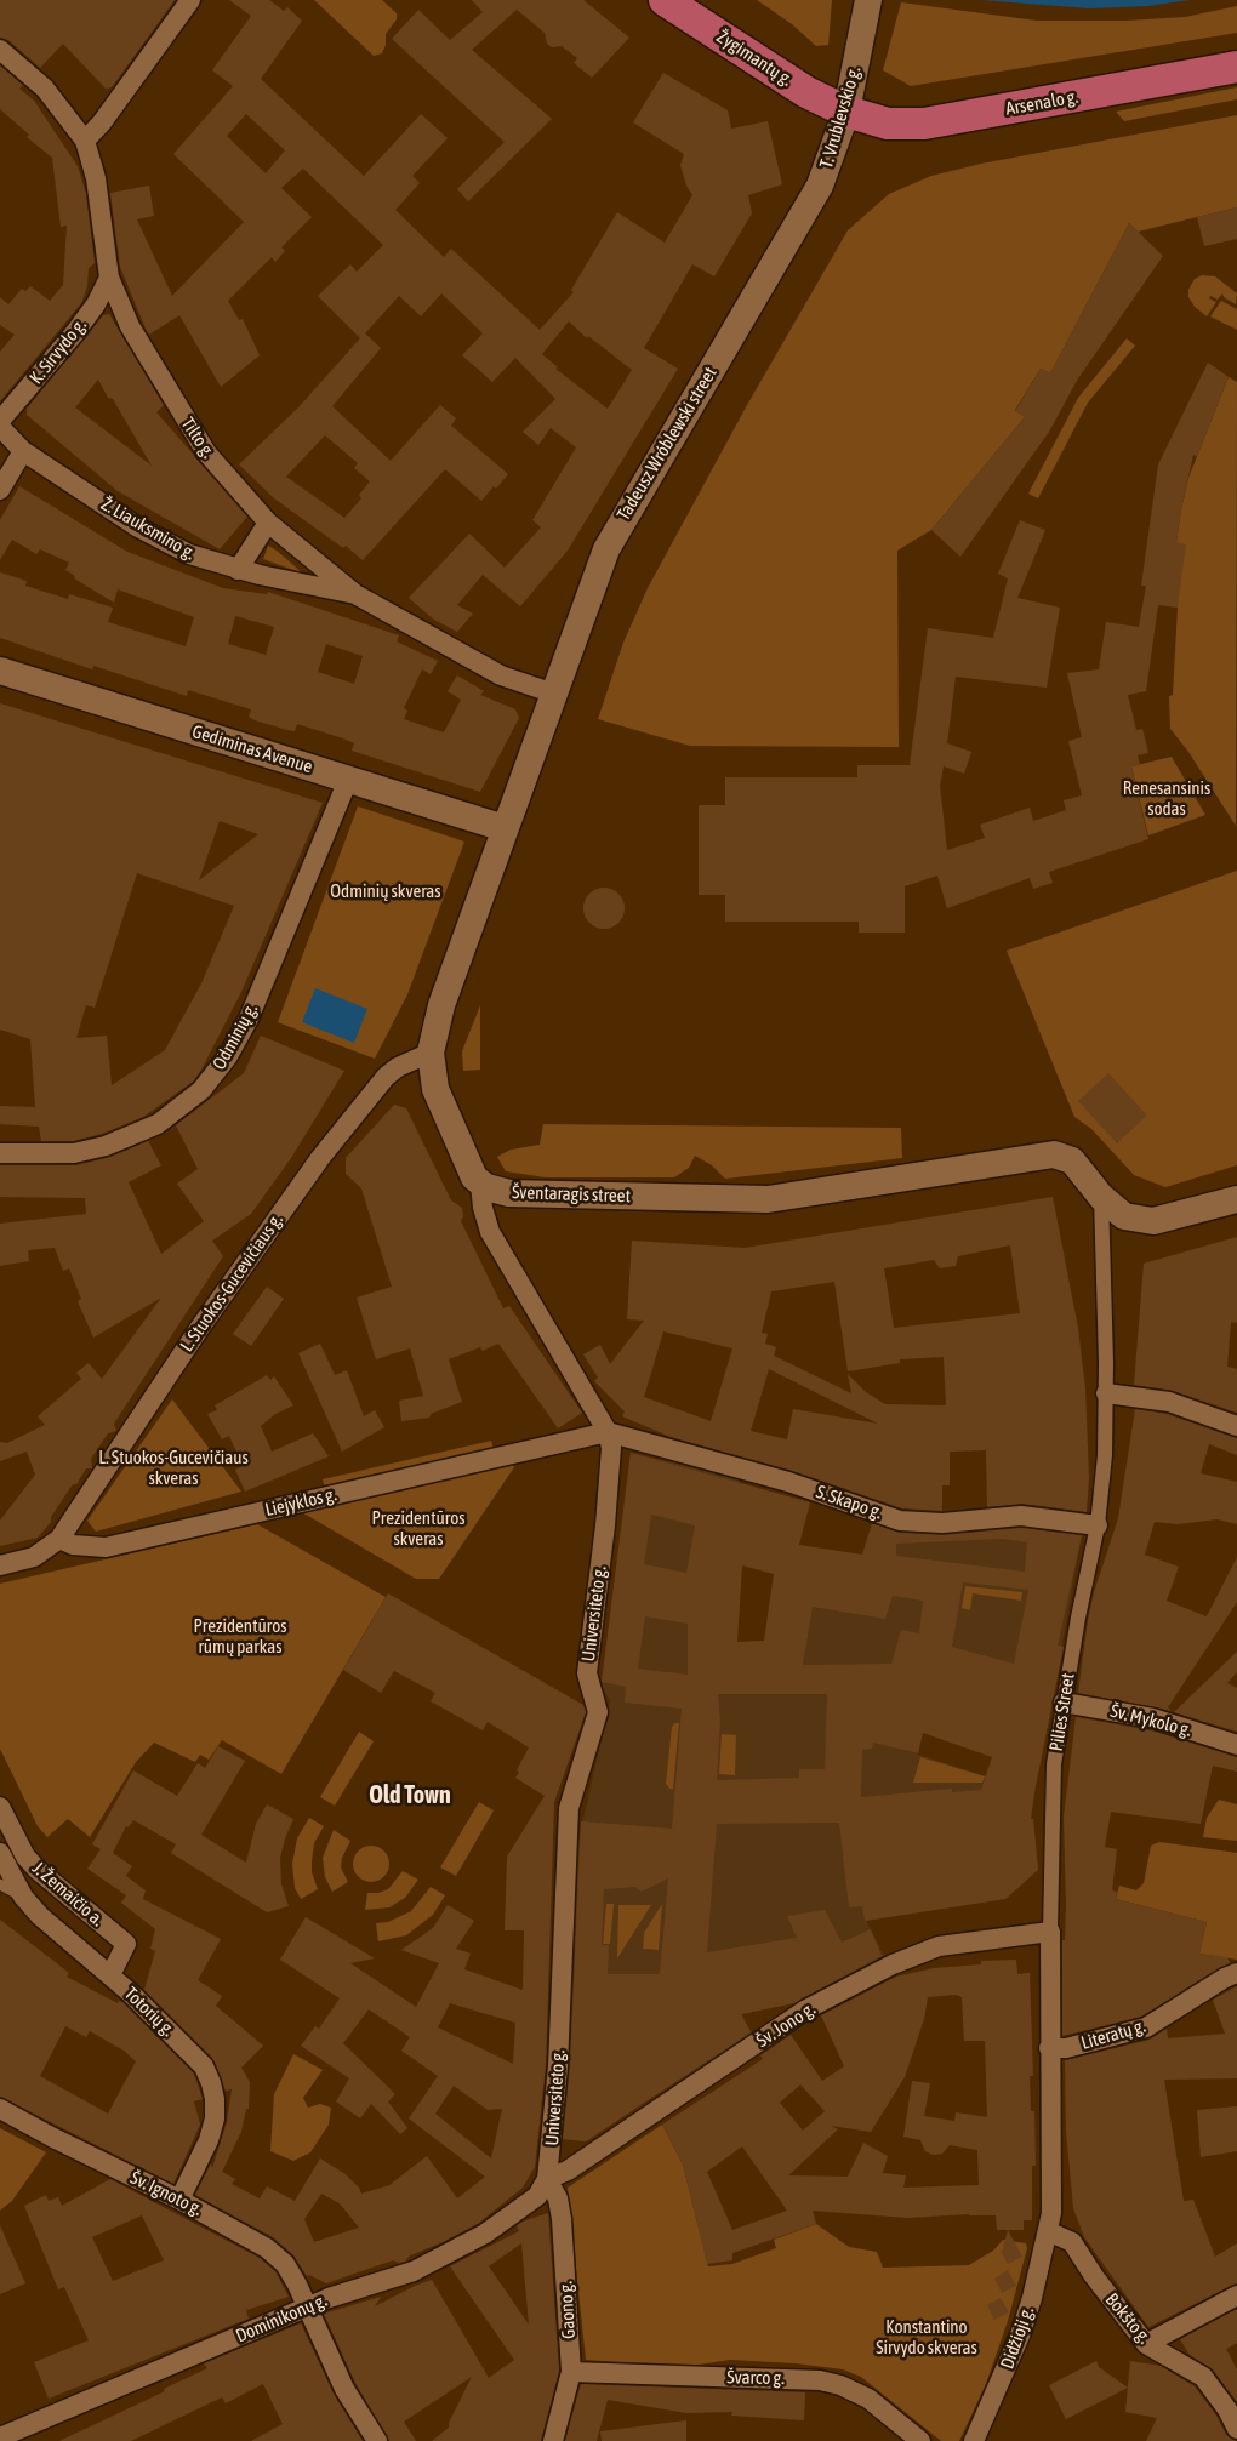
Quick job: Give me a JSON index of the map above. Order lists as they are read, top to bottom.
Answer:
{
  "streets": {
    "main road": [
      "Žygimantų g.",
      "Arsenalo g.",
      "T. Vrublevskio g.",
      "Gediminas Avenue",
      "Šventaragis street"
    ],
    "street": [
      "K. Sirvydo g.",
      "Tilto g.",
      "Ž. Liauksmino g.",
      "Odminių g.",
      "L. Stuokos-Gucevičiaus g.",
      "Liejyklos g.",
      "S. Skapo g.",
      "Universiteto g.",
      "Pilies Street",
      "Šv. Mykolo g.",
      "J. Žemaičio a.",
      "Totorių g.",
      "Šv. Jono g.",
      "Literatų g.",
      "Šv. Ignoto g.",
      "Gaono g.",
      "Dominikonų g.",
      "Bokšto g.",
      "Didžioji g.",
      "Švarco g."
    ]
  },
  "crossings": [
    ["Žygimantų g.", "Arsenalo g."],
    ["Žygimantų g.", "T. Vrublevskio g."],
    ["Arsenalo g.", "T. Vrublevskio g."],
    ["T. Vrublevskio g.", "Tilto g."],
    ["K. Sirvydo g.", "Tilto g."],
    ["Tilto g.", "Ž. Liauksmino g."],
    ["Gediminas Avenue", "Odminių g."],
    ["Šventaragis street", "Universiteto g."],
    ["Šventaragis street", "Pilies Street"],
    ["L. Stuokos-Gucevičiaus g.", "Liejyklos g."],
    ["Liejyklos g.", "S. Skapo g."],
    ["Liejyklos g.", "Universiteto g."],
    ["S. Skapo g.", "Universiteto g."],
    ["S. Skapo g.", "Pilies Street"],
    ["Universiteto g.", "Šv. Jono g."],
    ["Universiteto g.", "Gaono g."],
    ["Universiteto g.", "Dominikonų g."],
    ["Pilies Street", "Šv. Mykolo g."],
    ["Pilies Street", "Šv. Jono g."],
    ["Pilies Street", "Literatų g."],
    ["Pilies Street", "Bokšto g."],
    ["Pilies Street", "Didžioji g."],
    ["J. Žemaičio a.", "Totorių g."],
    ["Totorių g.", "Šv. Ignoto g."],
    ["Šv. Jono g.", "Gaono g."],
    ["Šv. Jono g.", "Dominikonų g."],
    ["Šv. Ignoto g.", "Dominikonų g."],
    ["Gaono g.", "Dominikonų g."],
    ["Gaono g.", "Švarco g."],
    ["Bokšto g.", "Didžioji g."]
  ],
  "districts": ["Old Town"],
  "parks": [
    "Renesansinis sodas",
    "Odminių skveras",
    "L. Stuokos-Gucevičiaus skveras",
    "Prezidentūros skveras",
    "Prezidentūros rūmų parkas",
    "Konstantino Sirvydo skveras"
  ]
}
